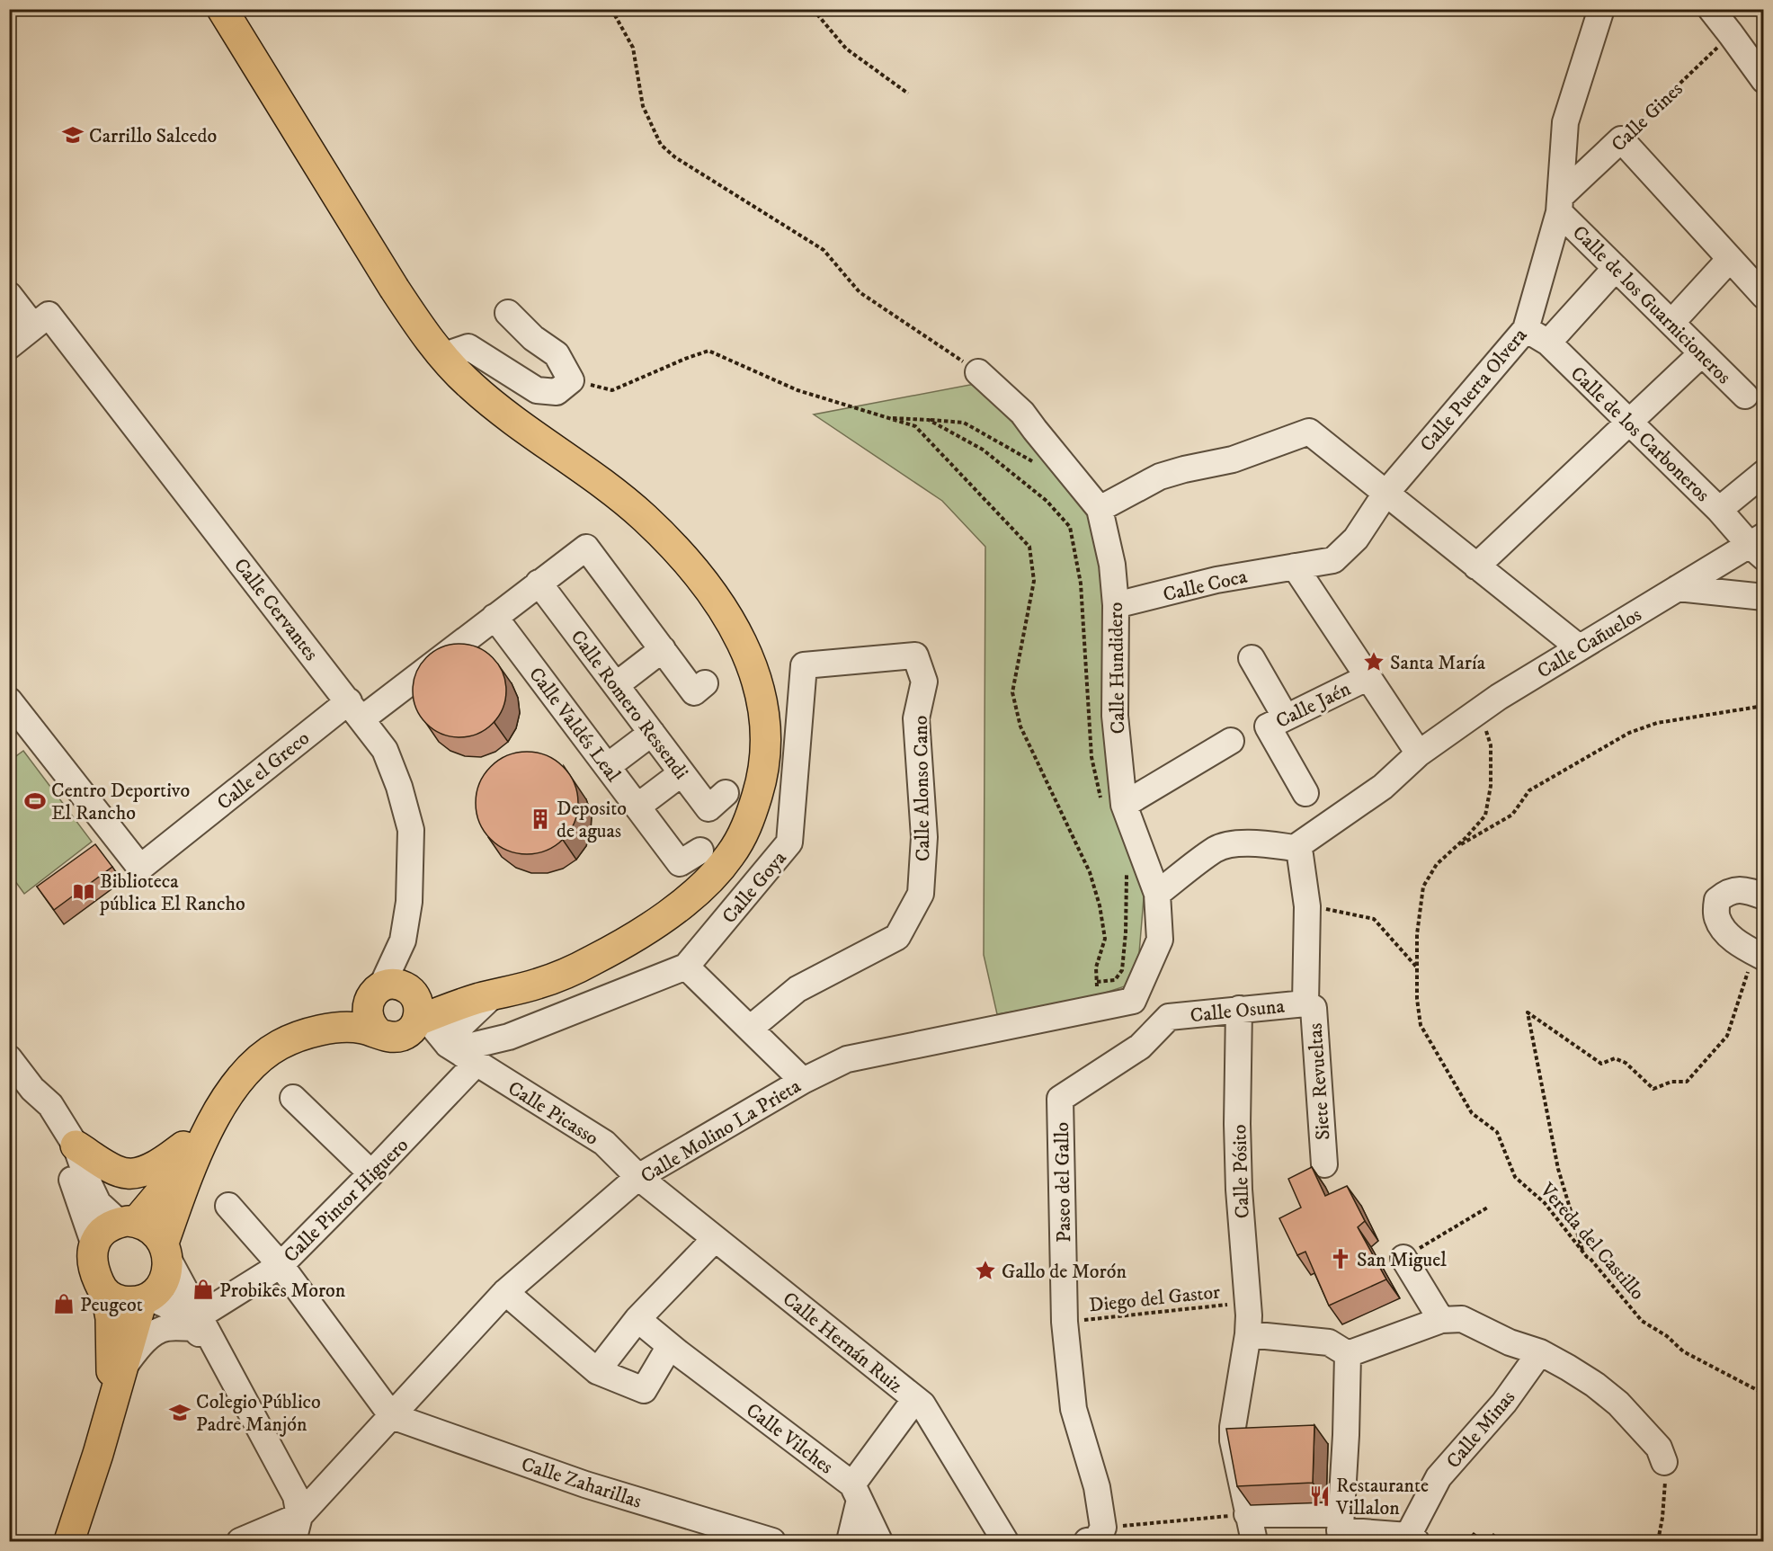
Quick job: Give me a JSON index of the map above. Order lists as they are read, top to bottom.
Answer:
{
  "streets": {
    "street": [
      "Calle Gines",
      "Calle de los Guarnicioneros",
      "Calle Puerta Olvera",
      "Calle de los Carboneros",
      "Calle Coca",
      "Calle Cervantes",
      "Calle Cañuelos",
      "Calle Hundidero",
      "Calle Romero Ressendi",
      "Calle Jaén",
      "Calle Valdés Leal",
      "Calle el Greco",
      "Calle Alonso Cano",
      "Calle Goya",
      "Calle Osuna",
      "Siete Revueltas",
      "Calle Picasso",
      "Calle Molino La Prieta",
      "Calle Pósito",
      "Paseo del Gallo",
      "Calle Pintor Higuero",
      "Calle Hernán Ruiz",
      "Calle Minas",
      "Calle Vilches",
      "Calle Zaharillas"
    ],
    "path": ["Vereda del Castillo", "Diego del Gastor"]
  },
  "crossings": [
    ["Calle Gines", "Calle de los Guarnicioneros"],
    ["Calle Gines", "Calle Puerta Olvera"],
    ["Calle de los Guarnicioneros", "Calle Puerta Olvera"],
    ["Calle Puerta Olvera", "Calle de los Carboneros"],
    ["Calle Puerta Olvera", "Calle Coca"],
    ["Calle de los Carboneros", "Calle Cañuelos"],
    ["Calle Coca", "Calle Hundidero"],
    ["Calle Cervantes", "Calle el Greco"],
    ["Calle Cervantes", "Calle Picasso"],
    ["Calle Cañuelos", "Vereda del Castillo"],
    ["Calle Hundidero", "Calle Molino La Prieta"],
    ["Calle Alonso Cano", "Calle Goya"],
    ["Calle Goya", "Calle Picasso"],
    ["Calle Goya", "Calle Pintor Higuero"],
    ["Calle Osuna", "Siete Revueltas"],
    ["Calle Osuna", "Calle Pósito"],
    ["Calle Osuna", "Paseo del Gallo"],
    ["Calle Picasso", "Calle Molino La Prieta"],
    ["Calle Picasso", "Calle Pintor Higuero"],
    ["Calle Picasso", "Calle Hernán Ruiz"],
    ["Calle Molino La Prieta", "Calle Hernán Ruiz"],
    ["Calle Molino La Prieta", "Calle Zaharillas"],
    ["Calle Pósito", "Diego del Gastor"],
    ["Paseo del Gallo", "Diego del Gastor"]
  ],
  "places": {
    "school or university": ["Carrillo Salcedo", "Colegio Público Padre Manjón"],
    "place": ["Santa María", "Gallo de Morón"],
    "sports": ["Centro Deportivo El Rancho"],
    "building": ["Deposito de aguas"],
    "library": ["Biblioteca pública El Rancho"],
    "church": ["San Miguel"],
    "shop": ["Probikes Moron", "Peugeot"],
    "restaurant": ["Restaurante Villalon"]
  }
}
